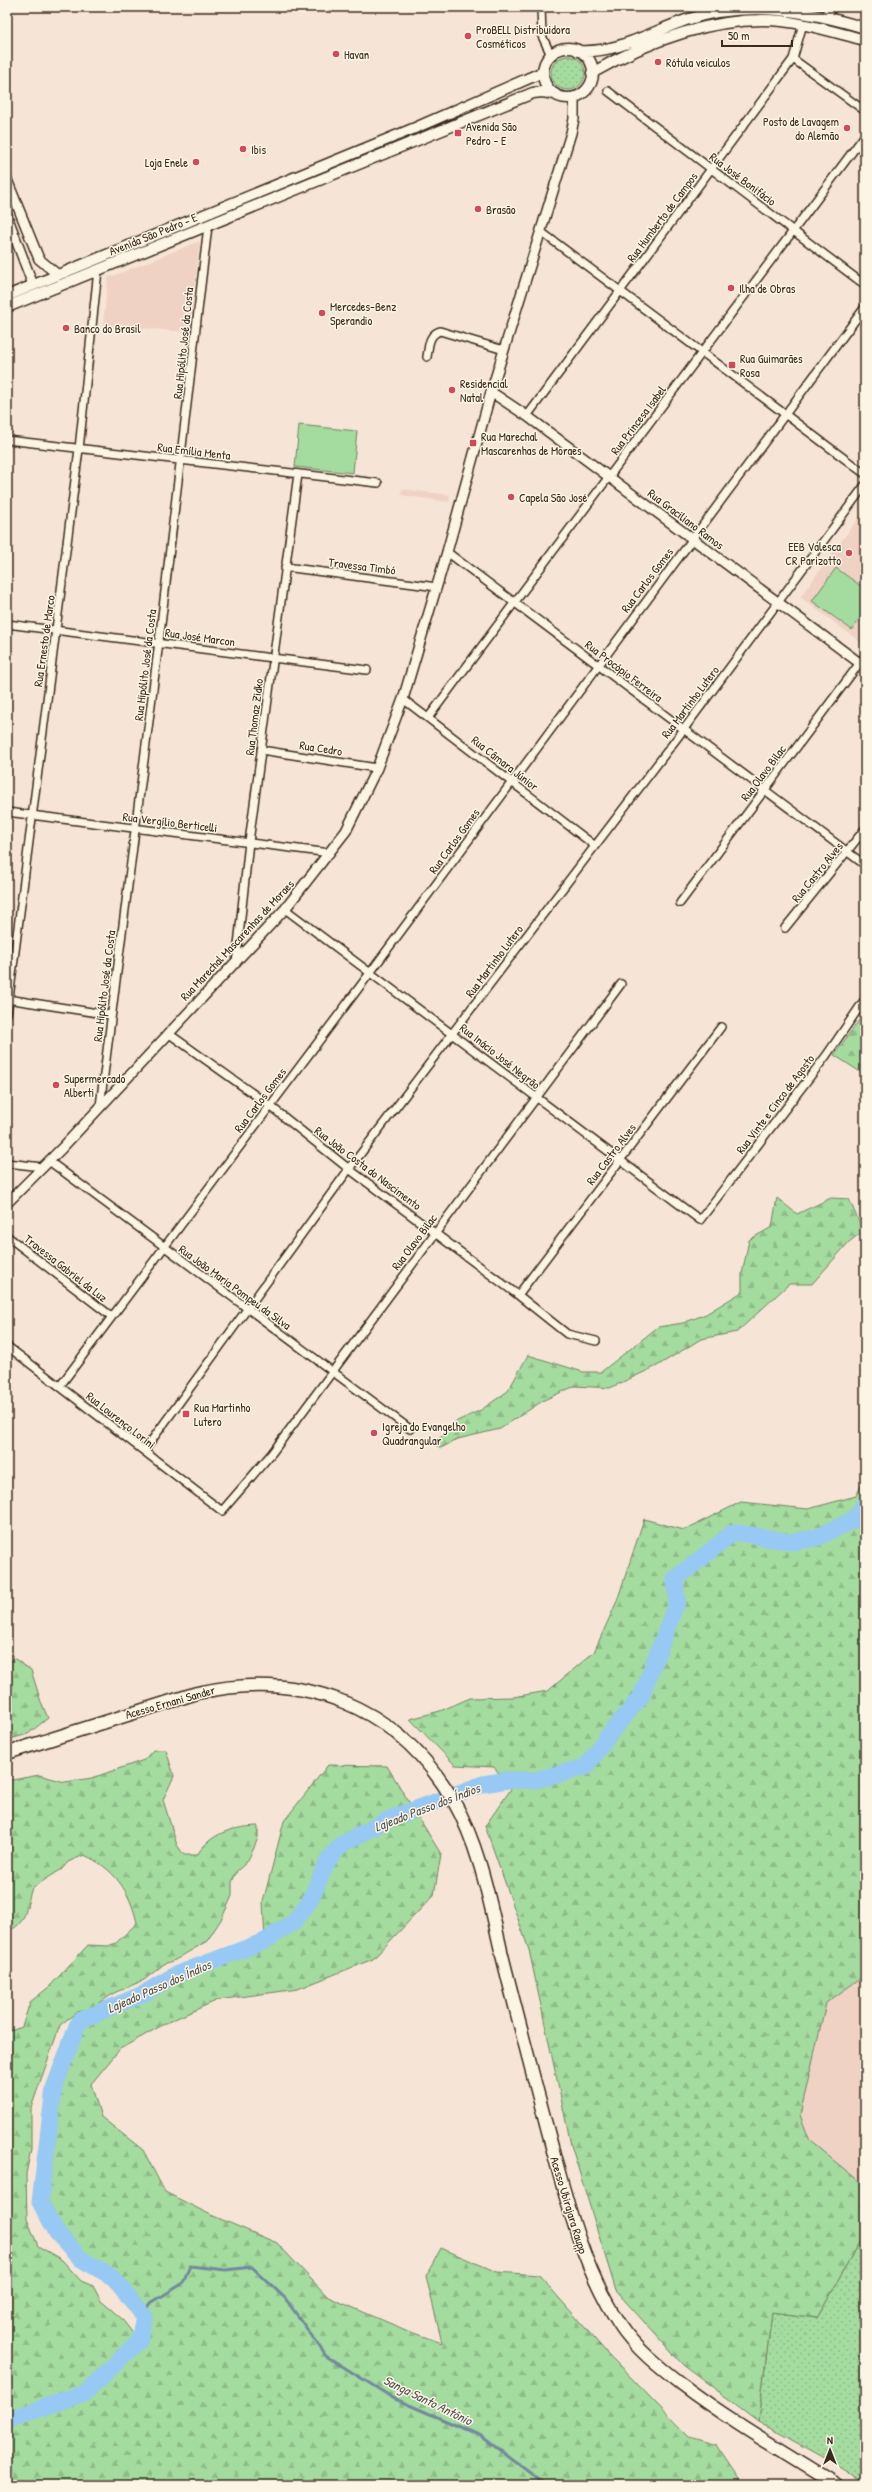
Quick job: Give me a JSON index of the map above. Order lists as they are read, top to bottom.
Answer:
{
  "streets": {
    "highway": ["Acesso Ernani Sander", "Acesso Ubirajara Raupp"],
    "main road": ["Avenida São Pedro - E"],
    "street": [
      "Rua José Bonifácio",
      "Rua Humberto de Campos",
      "Rua Hipólito José da Costa",
      "Rua Princesa Isabel",
      "Rua Emília Menta",
      "Rua Graciliano Ramos",
      "Travessa Timbó",
      "Rua Carlos Gomes",
      "Rua José Marcon",
      "Rua Ernesto de Marco",
      "Rua Procópio Ferreira",
      "Rua Martinho Lutero",
      "Rua Thomaz Zidko",
      "Rua Cedro",
      "Rua Câmara Júnior",
      "Rua Olavo Bilac",
      "Rua Vergílio Berticelli",
      "Rua Castro Alves",
      "Rua Marechal Mascarenhas de Moraes",
      "Rua Inácio José Negrão",
      "Rua Vinte e Cinco de Agosto",
      "Rua João Costa do Nascimento",
      "Travessa Gabriel da Luz",
      "Rua João Maria Pompeu da Silva",
      "Rua Lourenço Lorini"
    ]
  },
  "crossings": [
    ["Rua José Bonifácio", "Rua Humberto de Campos"],
    ["Rua José Bonifácio", "Rua Princesa Isabel"],
    ["Rua Humberto de Campos", "Rua Graciliano Ramos"],
    ["Avenida São Pedro - E", "Rua Hipólito José da Costa"],
    ["Avenida São Pedro - E", "Rua Ernesto de Marco"],
    ["Avenida São Pedro - E", "Rua Marechal Mascarenhas de Moraes"],
    ["Rua Hipólito José da Costa", "Rua Emília Menta"],
    ["Rua Hipólito José da Costa", "Rua José Marcon"],
    ["Rua Hipólito José da Costa", "Rua Vergílio Berticelli"],
    ["Rua Hipólito José da Costa", "Rua Marechal Mascarenhas de Moraes"],
    ["Rua Princesa Isabel", "Rua Graciliano Ramos"],
    ["Rua Princesa Isabel", "Rua Procópio Ferreira"],
    ["Rua Princesa Isabel", "Rua Câmara Júnior"],
    ["Rua Emília Menta", "Rua Ernesto de Marco"],
    ["Rua Emília Menta", "Rua Thomaz Zidko"],
    ["Rua Graciliano Ramos", "Rua Carlos Gomes"],
    ["Rua Graciliano Ramos", "Rua Martinho Lutero"],
    ["Rua Graciliano Ramos", "Rua Olavo Bilac"],
    ["Rua Graciliano Ramos", "Rua Marechal Mascarenhas de Moraes"],
    ["Travessa Timbó", "Rua Thomaz Zidko"],
    ["Travessa Timbó", "Rua Marechal Mascarenhas de Moraes"],
    ["Rua Carlos Gomes", "Rua Procópio Ferreira"],
    ["Rua Carlos Gomes", "Rua Câmara Júnior"],
    ["Rua Carlos Gomes", "Rua Inácio José Negrão"],
    ["Rua Carlos Gomes", "Rua João Costa do Nascimento"],
    ["Rua Carlos Gomes", "Travessa Gabriel da Luz"],
    ["Rua Carlos Gomes", "Rua João Maria Pompeu da Silva"],
    ["Rua Carlos Gomes", "Rua Lourenço Lorini"],
    ["Rua José Marcon", "Rua Ernesto de Marco"],
    ["Rua José Marcon", "Rua Thomaz Zidko"],
    ["Rua Ernesto de Marco", "Rua Vergílio Berticelli"],
    ["Rua Procópio Ferreira", "Rua Martinho Lutero"],
    ["Rua Procópio Ferreira", "Rua Olavo Bilac"],
    ["Rua Procópio Ferreira", "Rua Castro Alves"],
    ["Rua Procópio Ferreira", "Rua Marechal Mascarenhas de Moraes"],
    ["Rua Martinho Lutero", "Rua Câmara Júnior"],
    ["Rua Martinho Lutero", "Rua Inácio José Negrão"],
    ["Rua Martinho Lutero", "Rua João Costa do Nascimento"],
    ["Rua Martinho Lutero", "Rua João Maria Pompeu da Silva"],
    ["Rua Martinho Lutero", "Rua Lourenço Lorini"],
    ["Rua Thomaz Zidko", "Rua Cedro"],
    ["Rua Thomaz Zidko", "Rua Vergílio Berticelli"],
    ["Rua Thomaz Zidko", "Rua Marechal Mascarenhas de Moraes"],
    ["Rua Cedro", "Rua Marechal Mascarenhas de Moraes"],
    ["Rua Câmara Júnior", "Rua Marechal Mascarenhas de Moraes"],
    ["Rua Olavo Bilac", "Rua Inácio José Negrão"],
    ["Rua Olavo Bilac", "Rua João Costa do Nascimento"],
    ["Rua Olavo Bilac", "Rua João Maria Pompeu da Silva"],
    ["Rua Olavo Bilac", "Rua Lourenço Lorini"],
    ["Rua Vergílio Berticelli", "Rua Marechal Mascarenhas de Moraes"],
    ["Rua Castro Alves", "Rua Inácio José Negrão"],
    ["Rua Castro Alves", "Rua João Costa do Nascimento"],
    ["Rua Marechal Mascarenhas de Moraes", "Rua Inácio José Negrão"],
    ["Rua Marechal Mascarenhas de Moraes", "Rua João Costa do Nascimento"],
    ["Rua Marechal Mascarenhas de Moraes", "Rua João Maria Pompeu da Silva"],
    ["Rua Inácio José Negrão", "Rua Vinte e Cinco de Agosto"],
    ["Acesso Ernani Sander", "Acesso Ubirajara Raupp"]
  ],
  "water": ["Lajeado Passo dos Índios", "Sanga Santo Antônio"],
  "places": {
    "other": [
      "ProBELL Distribuidora Cosméticos",
      "Havan",
      "Rótula veiculos",
      "Posto de Lavagem do Alemão",
      "Ibis",
      "Loja Enele",
      "Brasão",
      "Ilha de Obras",
      "Mercedes-Benz Sperandio",
      "Banco do Brasil",
      "Residencial Natal",
      "Capela São José",
      "EEB Valesca CR Parizotto",
      "Supermercado Alberti",
      "Igreja do Evangelho Quadrangular"
    ],
    "transit": [
      "Avenida São Pedro - E",
      "Rua Guimarães Rosa",
      "Rua Marechal Mascarenhas de Moraes",
      "Rua Martinho Lutero"
    ]
  },
  "scale_bar": "50 m",
  "north": "top"
}
